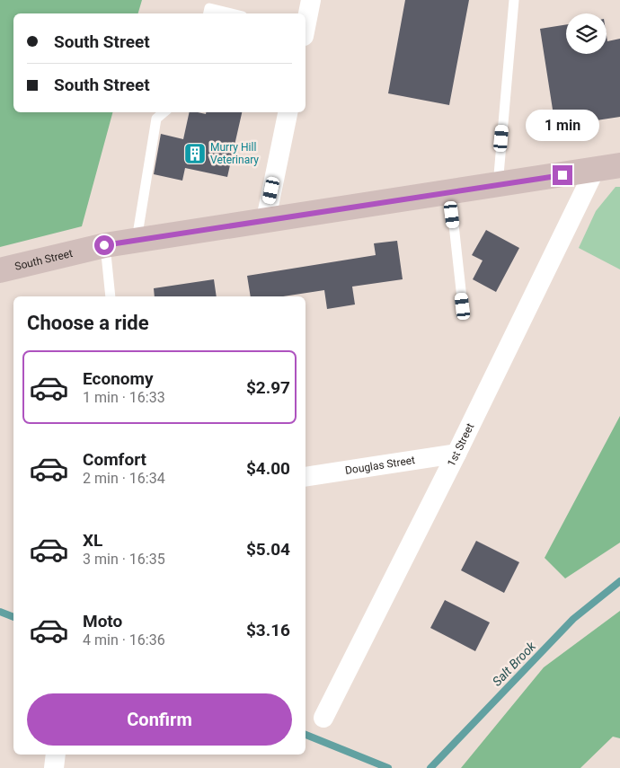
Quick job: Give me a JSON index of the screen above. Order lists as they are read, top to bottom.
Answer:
{
  "streets": {
    "street": ["South Street", "1st Street", "Douglas Street"]
  },
  "crossings": [
    ["South Street", "1st Street"],
    ["1st Street", "Douglas Street"]
  ],
  "water": ["Salt Brook"],
  "places": {
    "building": ["Murry Hill Veterinary"]
  },
  "page": {
    "banner": ["South Street", "South Street"],
    "bubble": "1 min",
    "heading": "Choose a ride",
    "list": [
      {
        "name": "Economy",
        "note": "1 min · 16:33",
        "value": "$2.97"
      },
      {
        "name": "Comfort",
        "note": "2 min · 16:34",
        "value": "$4.00"
      },
      {
        "name": "XL",
        "note": "3 min · 16:35",
        "value": "$5.04"
      },
      {
        "name": "Moto",
        "note": "4 min · 16:36",
        "value": "$3.16"
      }
    ],
    "buttons": "Confirm"
  }
}
